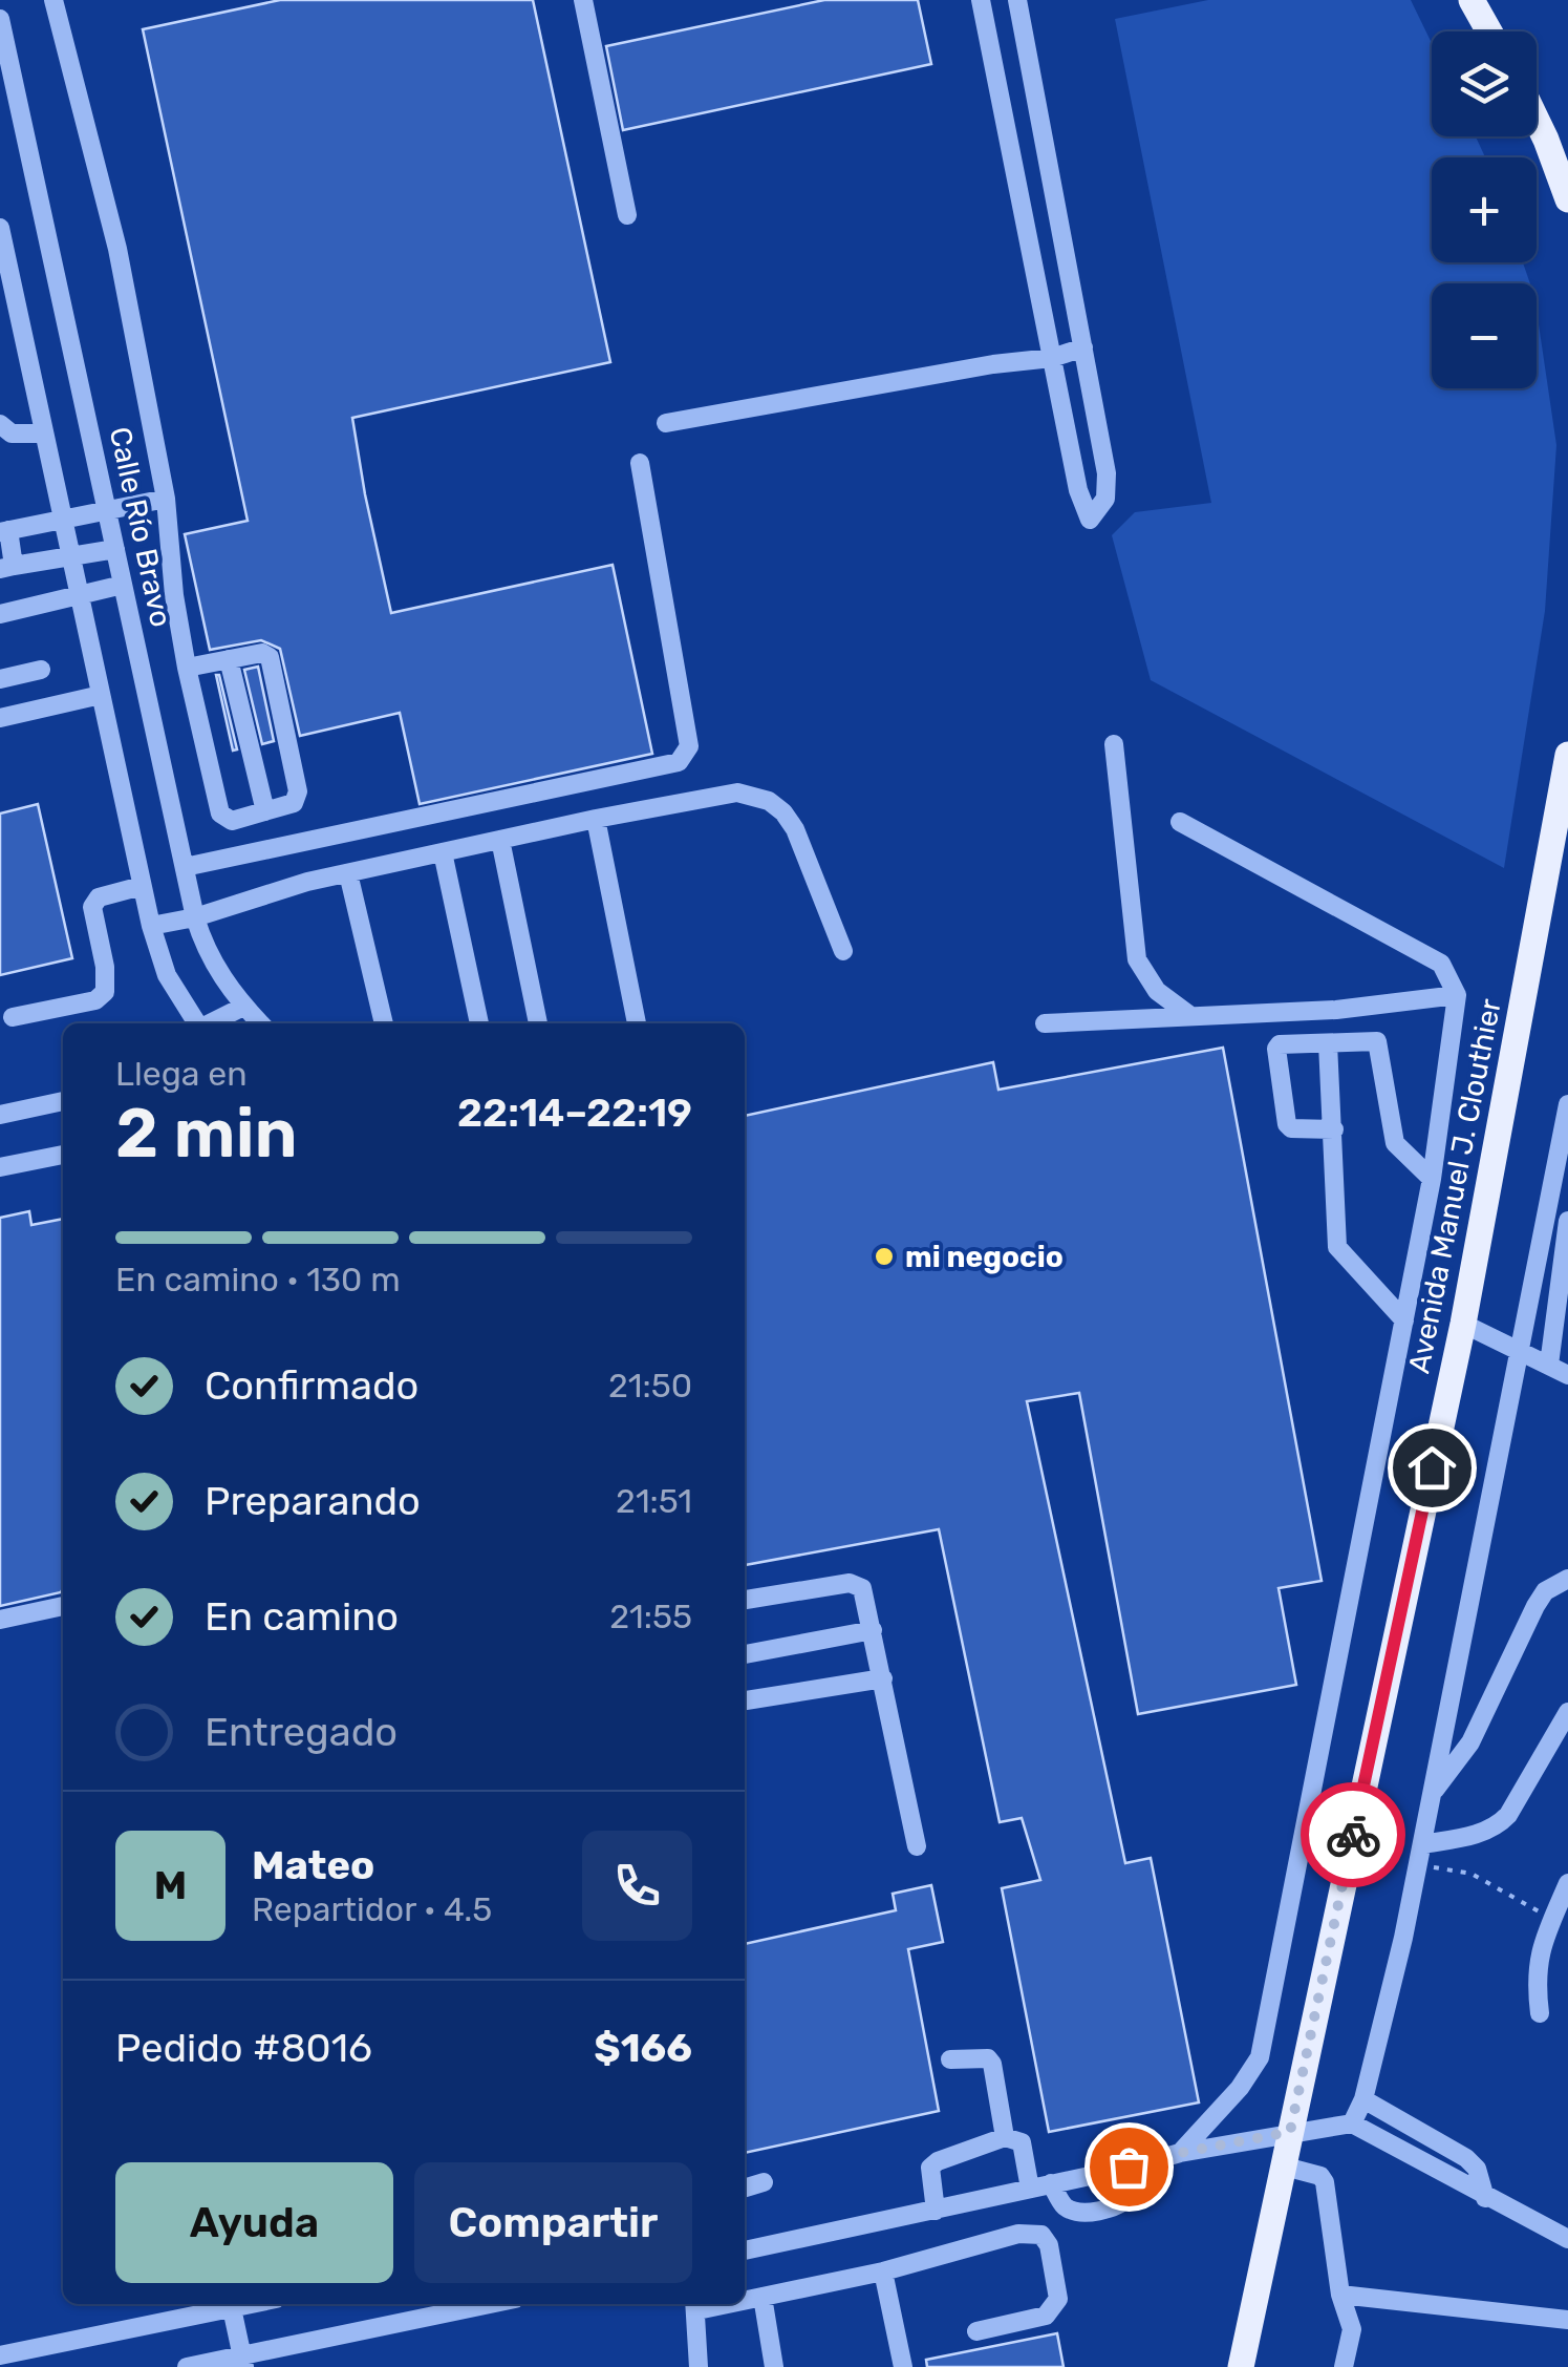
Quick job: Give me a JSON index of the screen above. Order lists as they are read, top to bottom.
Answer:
{
  "streets": {
    "main road": ["Avenida Manuel J. Clouthier"],
    "street": ["Calle Río Bravo"]
  },
  "places": ["mi negocio"],
  "page": {
    "map_buttons": ["+", "−"],
    "heading": ["2 min", "Llega en", "22:14–22:19"],
    "panel": [
      "Mateo",
      "Repartidor · 4.5",
      "Pedido #8016",
      "$166"
    ],
    "bar": "En camino · 130 m",
    "list": [
      ["Confirmado", "21:50"],
      ["Preparando", "21:51"],
      ["En camino", "21:55"],
      "Entregado"
    ],
    "round": "M",
    "buttons": ["Ayuda", "Compartir"]
  }
}
